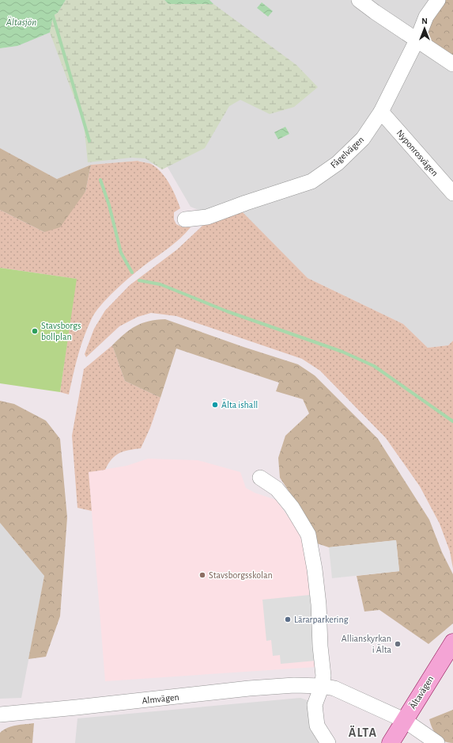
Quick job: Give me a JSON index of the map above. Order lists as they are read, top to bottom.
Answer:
{
  "streets": {
    "main road": ["Ältavägen"],
    "street": ["Fågelvägen", "Nyponrosvägen", "Almvägen"]
  },
  "crossings": [
    ["Fågelvägen", "Nyponrosvägen"],
    ["Ältavägen", "Almvägen"]
  ],
  "districts": ["ÄLTA"],
  "water": ["Ältasjön"],
  "places": [
    "Stavsborgs bollplan",
    "Älta ishall",
    "Stavsborgsskolan",
    "Lärarparkering",
    "Allianskyrkan i Älta"
  ],
  "north": "top"
}
